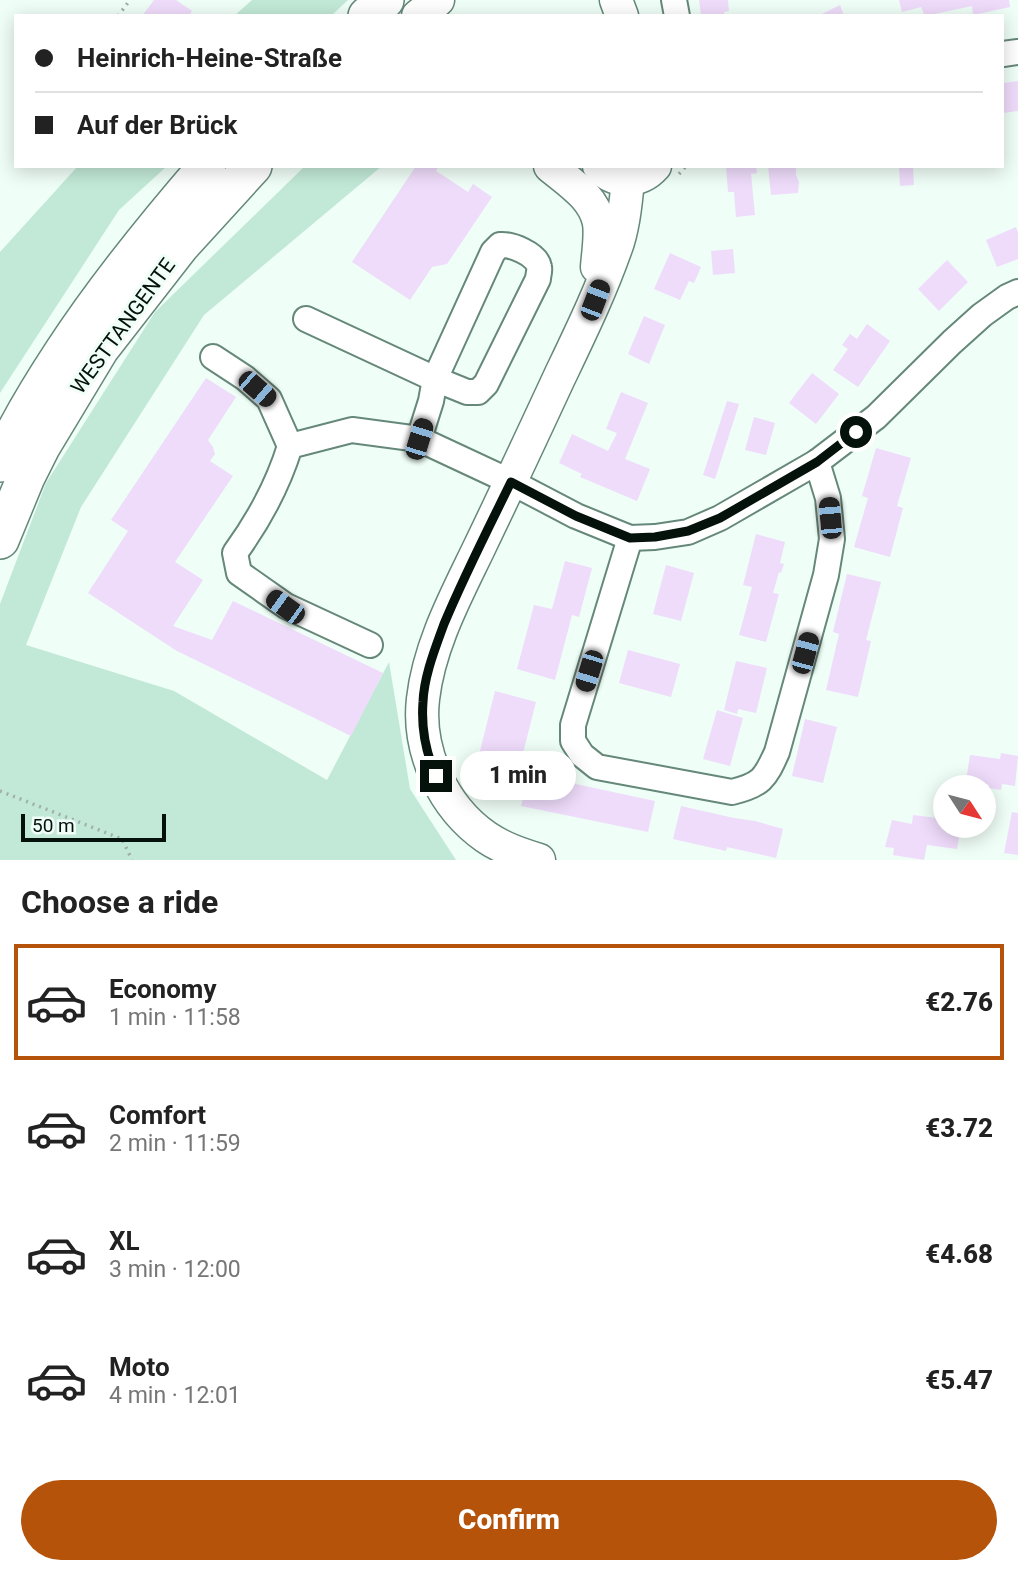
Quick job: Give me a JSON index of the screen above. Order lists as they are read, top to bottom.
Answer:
{
  "streets": {
    "highway": ["WESTTANGENTE"]
  },
  "scale_bar": "50 m",
  "north": "bottom right",
  "page": {
    "banner": ["Heinrich-Heine-Straße", "Auf der Brück"],
    "bubble": "1 min",
    "scale": "50 m",
    "heading": "Choose a ride",
    "list": [
      {
        "name": "Economy",
        "note": "1 min · 11:58",
        "value": "€2.76"
      },
      {
        "name": "Comfort",
        "note": "2 min · 11:59",
        "value": "€3.72"
      },
      {
        "name": "XL",
        "note": "3 min · 12:00",
        "value": "€4.68"
      },
      {
        "name": "Moto",
        "note": "4 min · 12:01",
        "value": "€5.47"
      }
    ],
    "buttons": "Confirm"
  }
}
